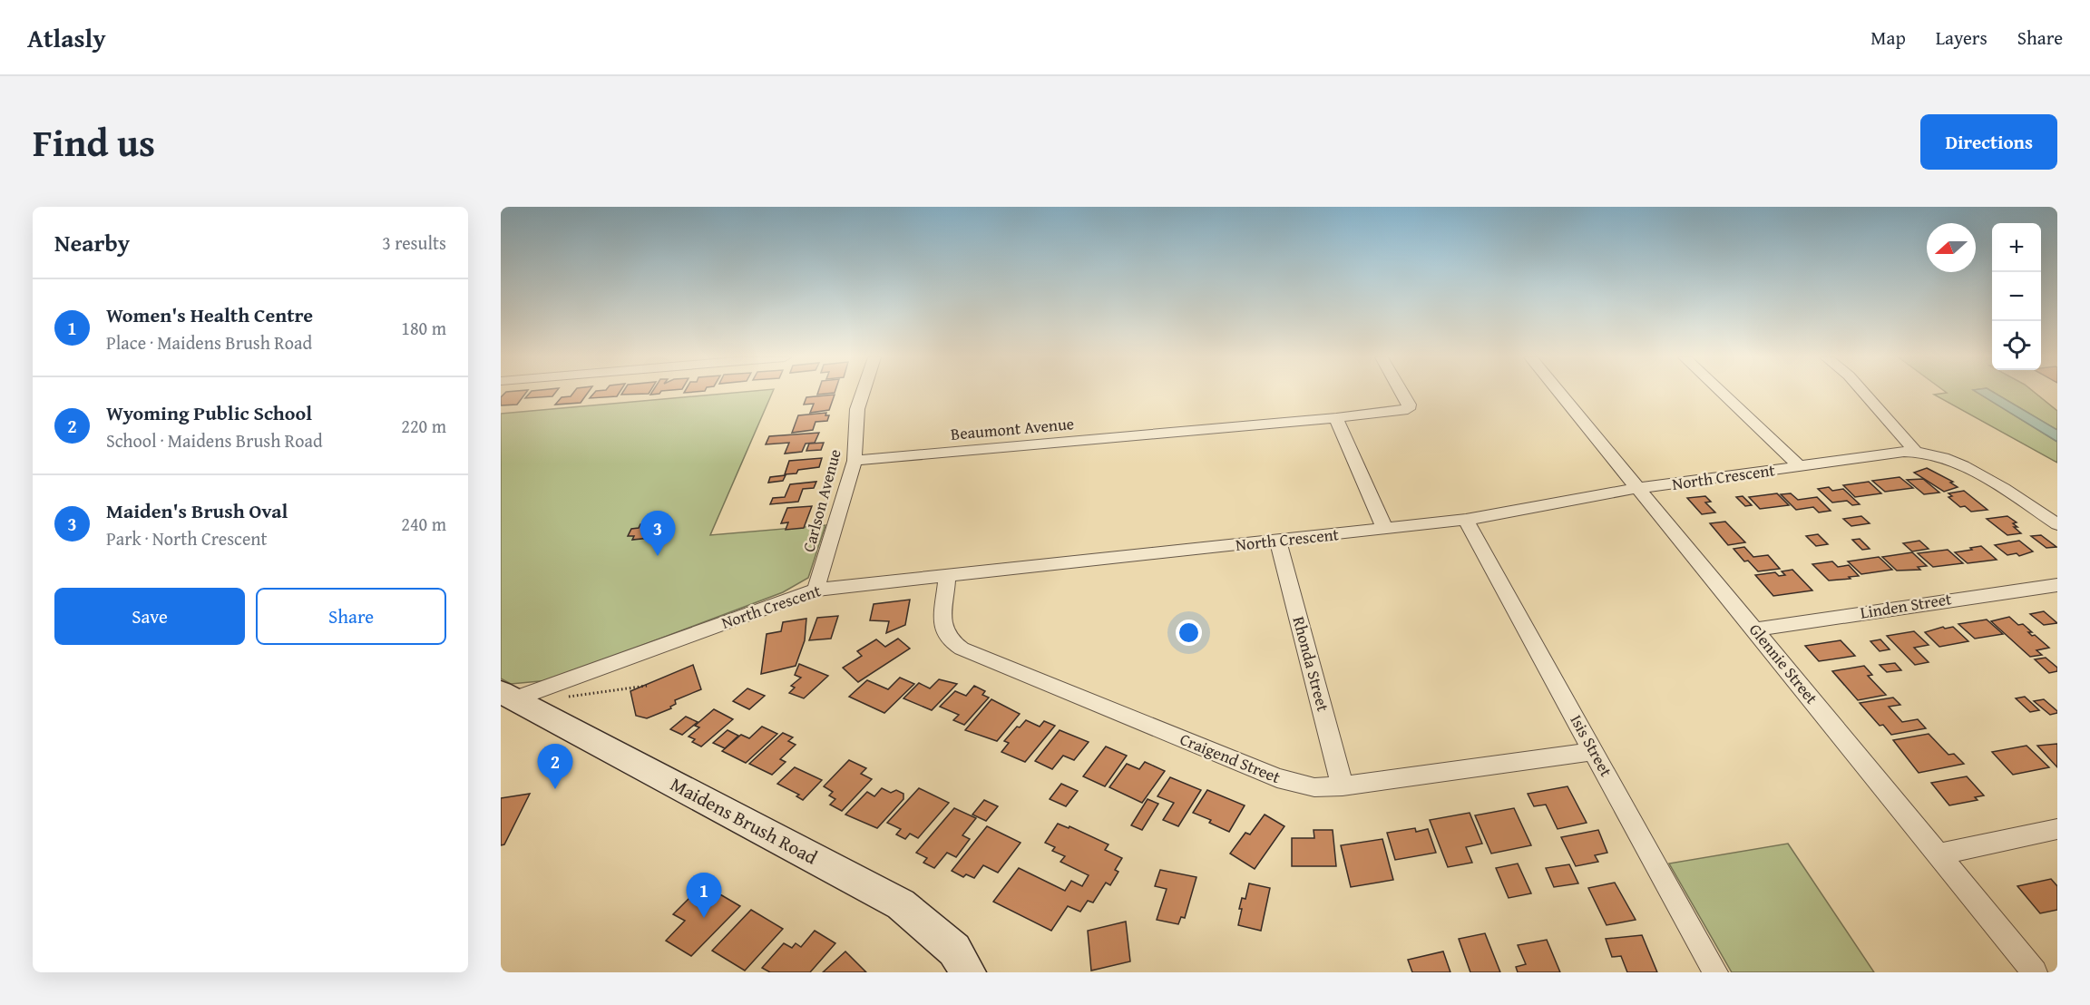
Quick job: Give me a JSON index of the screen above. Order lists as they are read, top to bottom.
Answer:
{
  "streets": {
    "street": [
      "Beaumont Avenue",
      "North Crescent",
      "Carlson Avenue",
      "Linden Street",
      "Rhonda Street",
      "Glennie Street",
      "Isis Street",
      "Craigend Street",
      "Maidens Brush Road"
    ]
  },
  "crossings": [
    ["Beaumont Avenue", "Carlson Avenue"],
    ["North Crescent", "Carlson Avenue"],
    ["North Crescent", "Rhonda Street"],
    ["North Crescent", "Glennie Street"],
    ["North Crescent", "Isis Street"],
    ["North Crescent", "Craigend Street"],
    ["North Crescent", "Maidens Brush Road"],
    ["Linden Street", "Glennie Street"],
    ["Rhonda Street", "Craigend Street"],
    ["Isis Street", "Craigend Street"]
  ],
  "north": "left",
  "page": {
    "header": "Atlasly",
    "nav": ["Map", "Layers", "Share"],
    "title": "Find us",
    "buttons": [
      "Directions",
      ["Save", "Share"]
    ],
    "heading": ["Nearby", "3 results"],
    "map_buttons": ["+", "−"],
    "list": [
      {
        "mark": "1",
        "name": "Women's Health Centre",
        "note": "Place · Maidens Brush Road",
        "value": "180 m"
      },
      {
        "mark": "2",
        "name": "Wyoming Public School",
        "note": "School · Maidens Brush Road",
        "value": "220 m"
      },
      {
        "mark": "3",
        "name": "Maiden's Brush Oval",
        "note": "Park · North Crescent",
        "value": "240 m"
      }
    ],
    "pins": ["3", "2", "1"]
  }
}
